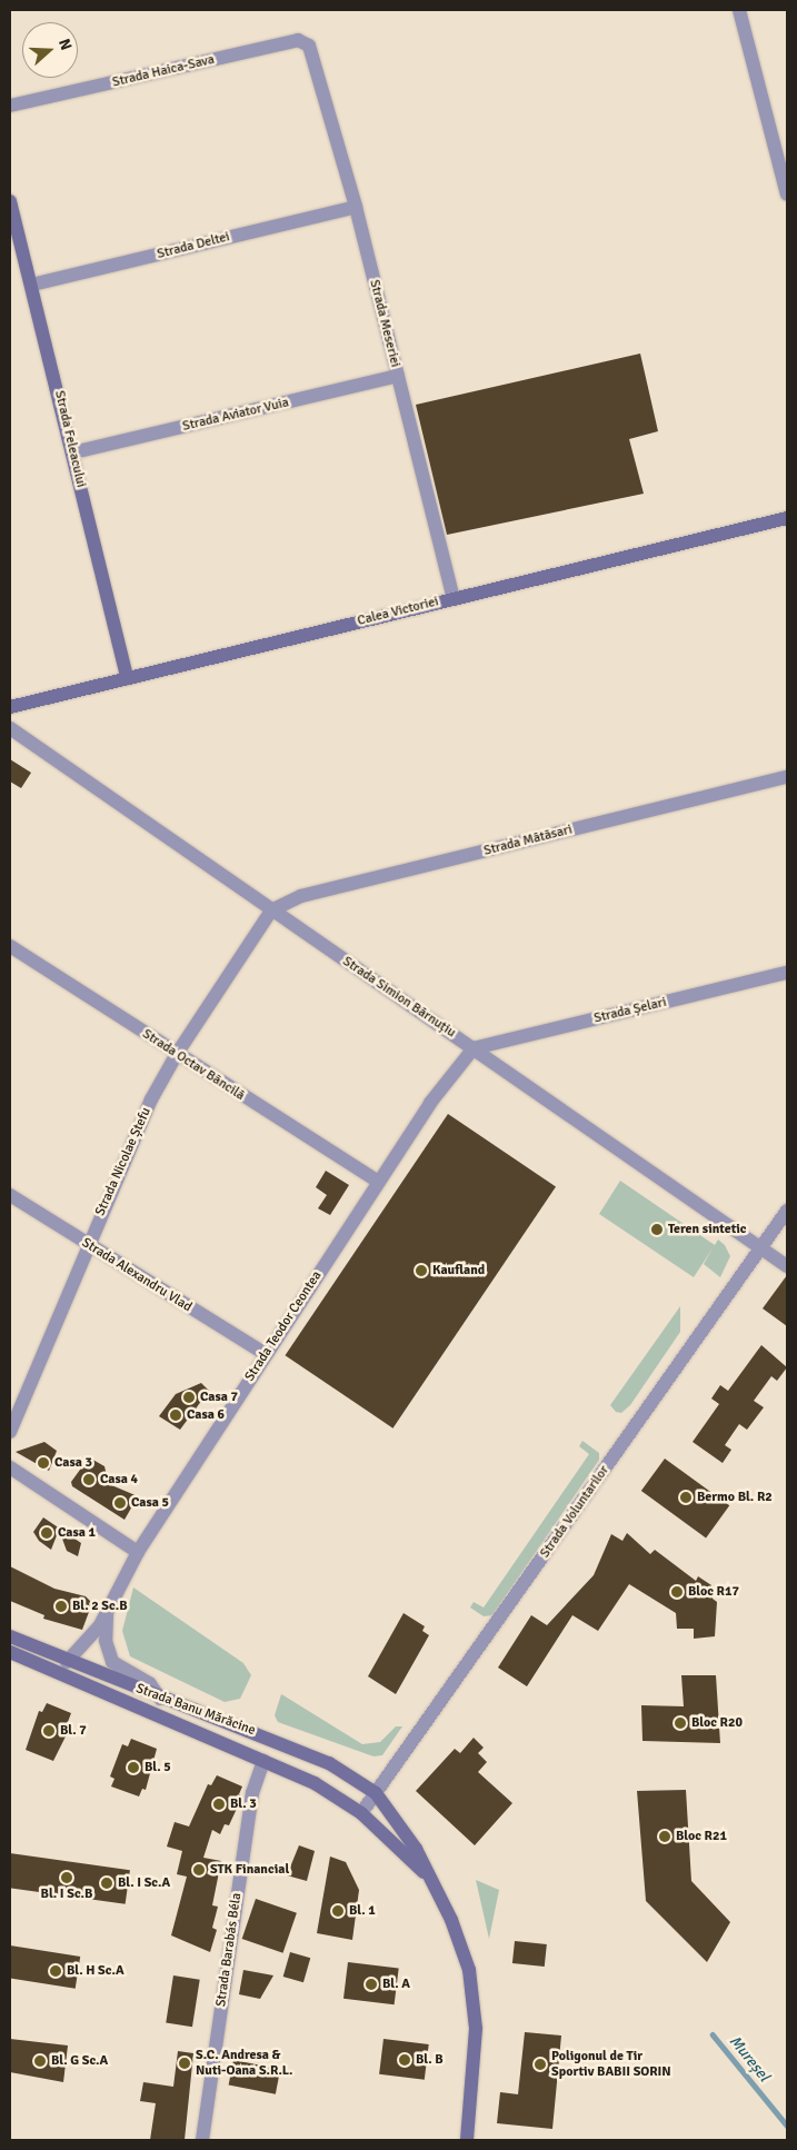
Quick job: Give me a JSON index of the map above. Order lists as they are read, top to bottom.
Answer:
{
  "streets": {
    "main road": ["Strada Feleacului", "Calea Victoriei", "Strada Banu Mărăcine"],
    "street": [
      "Strada Haica-Sava",
      "Strada Deltei",
      "Strada Meseriei",
      "Strada Aviator Vuia",
      "Strada Mătăsari",
      "Strada Simion Bărnuțiu",
      "Strada Șelari",
      "Strada Octav Băncilă",
      "Strada Nicolae Ștefu",
      "Strada Alexandru Vlad",
      "Strada Teodor Ceontea",
      "Strada Voluntarilor",
      "Strada Barabás Béla"
    ]
  },
  "crossings": [
    ["Strada Haica-Sava", "Strada Meseriei"],
    ["Strada Deltei", "Strada Meseriei"],
    ["Strada Deltei", "Strada Feleacului"],
    ["Strada Meseriei", "Strada Aviator Vuia"],
    ["Strada Meseriei", "Calea Victoriei"],
    ["Strada Aviator Vuia", "Strada Feleacului"],
    ["Strada Feleacului", "Calea Victoriei"],
    ["Strada Mătăsari", "Strada Simion Bărnuțiu"],
    ["Strada Mătăsari", "Strada Nicolae Ștefu"],
    ["Strada Simion Bărnuțiu", "Strada Șelari"],
    ["Strada Simion Bărnuțiu", "Strada Nicolae Ștefu"],
    ["Strada Simion Bărnuțiu", "Strada Teodor Ceontea"],
    ["Strada Simion Bărnuțiu", "Strada Voluntarilor"],
    ["Strada Șelari", "Strada Teodor Ceontea"],
    ["Strada Octav Băncilă", "Strada Nicolae Ștefu"],
    ["Strada Octav Băncilă", "Strada Teodor Ceontea"],
    ["Strada Nicolae Ștefu", "Strada Alexandru Vlad"],
    ["Strada Alexandru Vlad", "Strada Teodor Ceontea"],
    ["Strada Teodor Ceontea", "Strada Banu Mărăcine"],
    ["Strada Voluntarilor", "Strada Banu Mărăcine"],
    ["Strada Banu Mărăcine", "Strada Barabás Béla"]
  ],
  "water": ["Mureșel"],
  "places": [
    "Teren sintetic",
    "Kaufland",
    "Casa 7",
    "Casa 6",
    "Casa 3",
    "Casa 4",
    "Bermo Bl. R2",
    "Casa 5",
    "Casa 1",
    "Bloc R17",
    "Bl. 2 Sc.B",
    "Bloc R20",
    "Bl. 7",
    "Bl. 5",
    "Bl. 3",
    "Bloc R21",
    "STK Financial",
    "Bl. I Sc.B",
    "Bl. I Sc.A",
    "Bl. 1",
    "Bl. H Sc.A",
    "Bl. A",
    "Bl. B",
    "Bl. G Sc.A",
    "S.C. Andresa & Nuti-Oana S.R.L.",
    "Poligonul de Tir Sportiv BABII SORIN"
  ],
  "north": "right"
}
